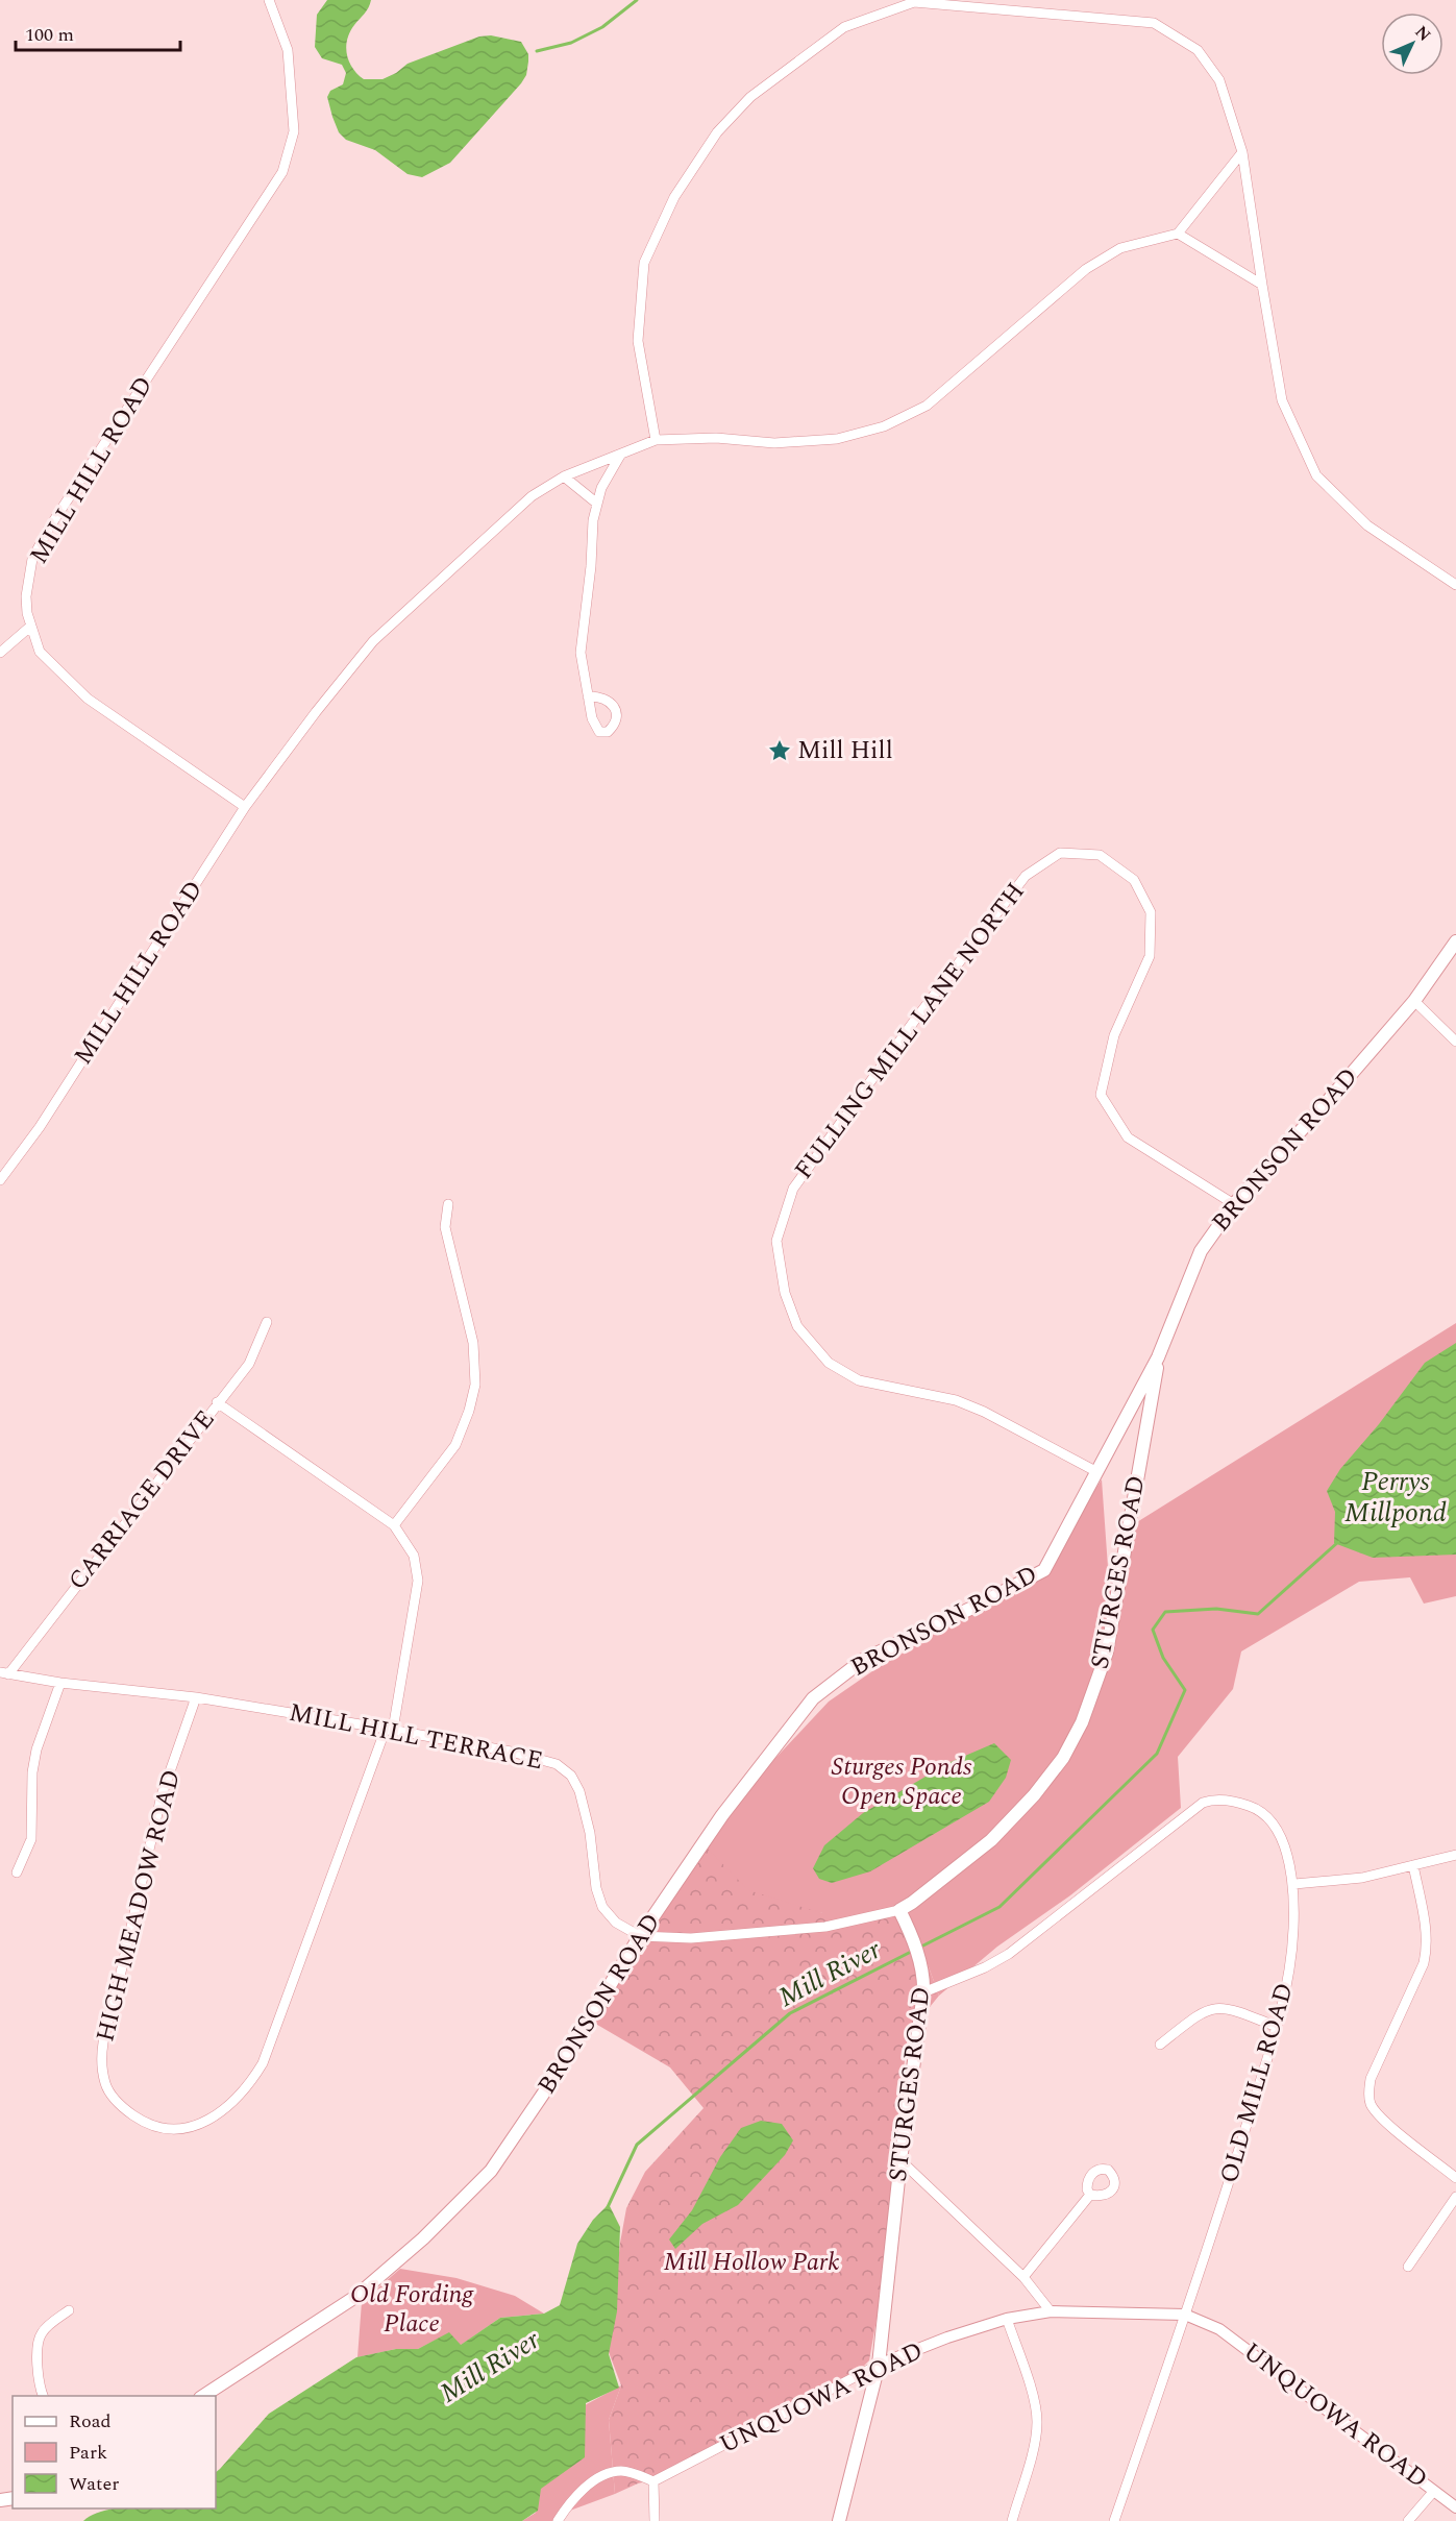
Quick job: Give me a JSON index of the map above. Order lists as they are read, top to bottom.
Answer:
{
  "streets": {
    "main road": ["BRONSON ROAD", "STURGES ROAD"],
    "street": [
      "MILL HILL ROAD",
      "FULLING MILL LANE NORTH",
      "CARRIAGE DRIVE",
      "MILL HILL TERRACE",
      "HIGH MEADOW ROAD",
      "OLD MILL ROAD",
      "UNQUOWA ROAD"
    ]
  },
  "crossings": [
    ["FULLING MILL LANE NORTH", "BRONSON ROAD"],
    ["BRONSON ROAD", "STURGES ROAD"],
    ["BRONSON ROAD", "MILL HILL TERRACE"],
    ["CARRIAGE DRIVE", "MILL HILL TERRACE"],
    ["STURGES ROAD", "MILL HILL TERRACE"],
    ["STURGES ROAD", "OLD MILL ROAD"],
    ["STURGES ROAD", "UNQUOWA ROAD"],
    ["MILL HILL TERRACE", "HIGH MEADOW ROAD"],
    ["OLD MILL ROAD", "UNQUOWA ROAD"]
  ],
  "water": ["Perrys Millpond", "Mill River"],
  "parks": ["Sturges Ponds Open Space", "Mill Hollow Park", "Old Fording Place"],
  "places": {
    "place": ["Mill Hill"]
  },
  "legend": ["Road", "Park", "Water"],
  "scale_bar": "100 m",
  "north": "top right"
}
